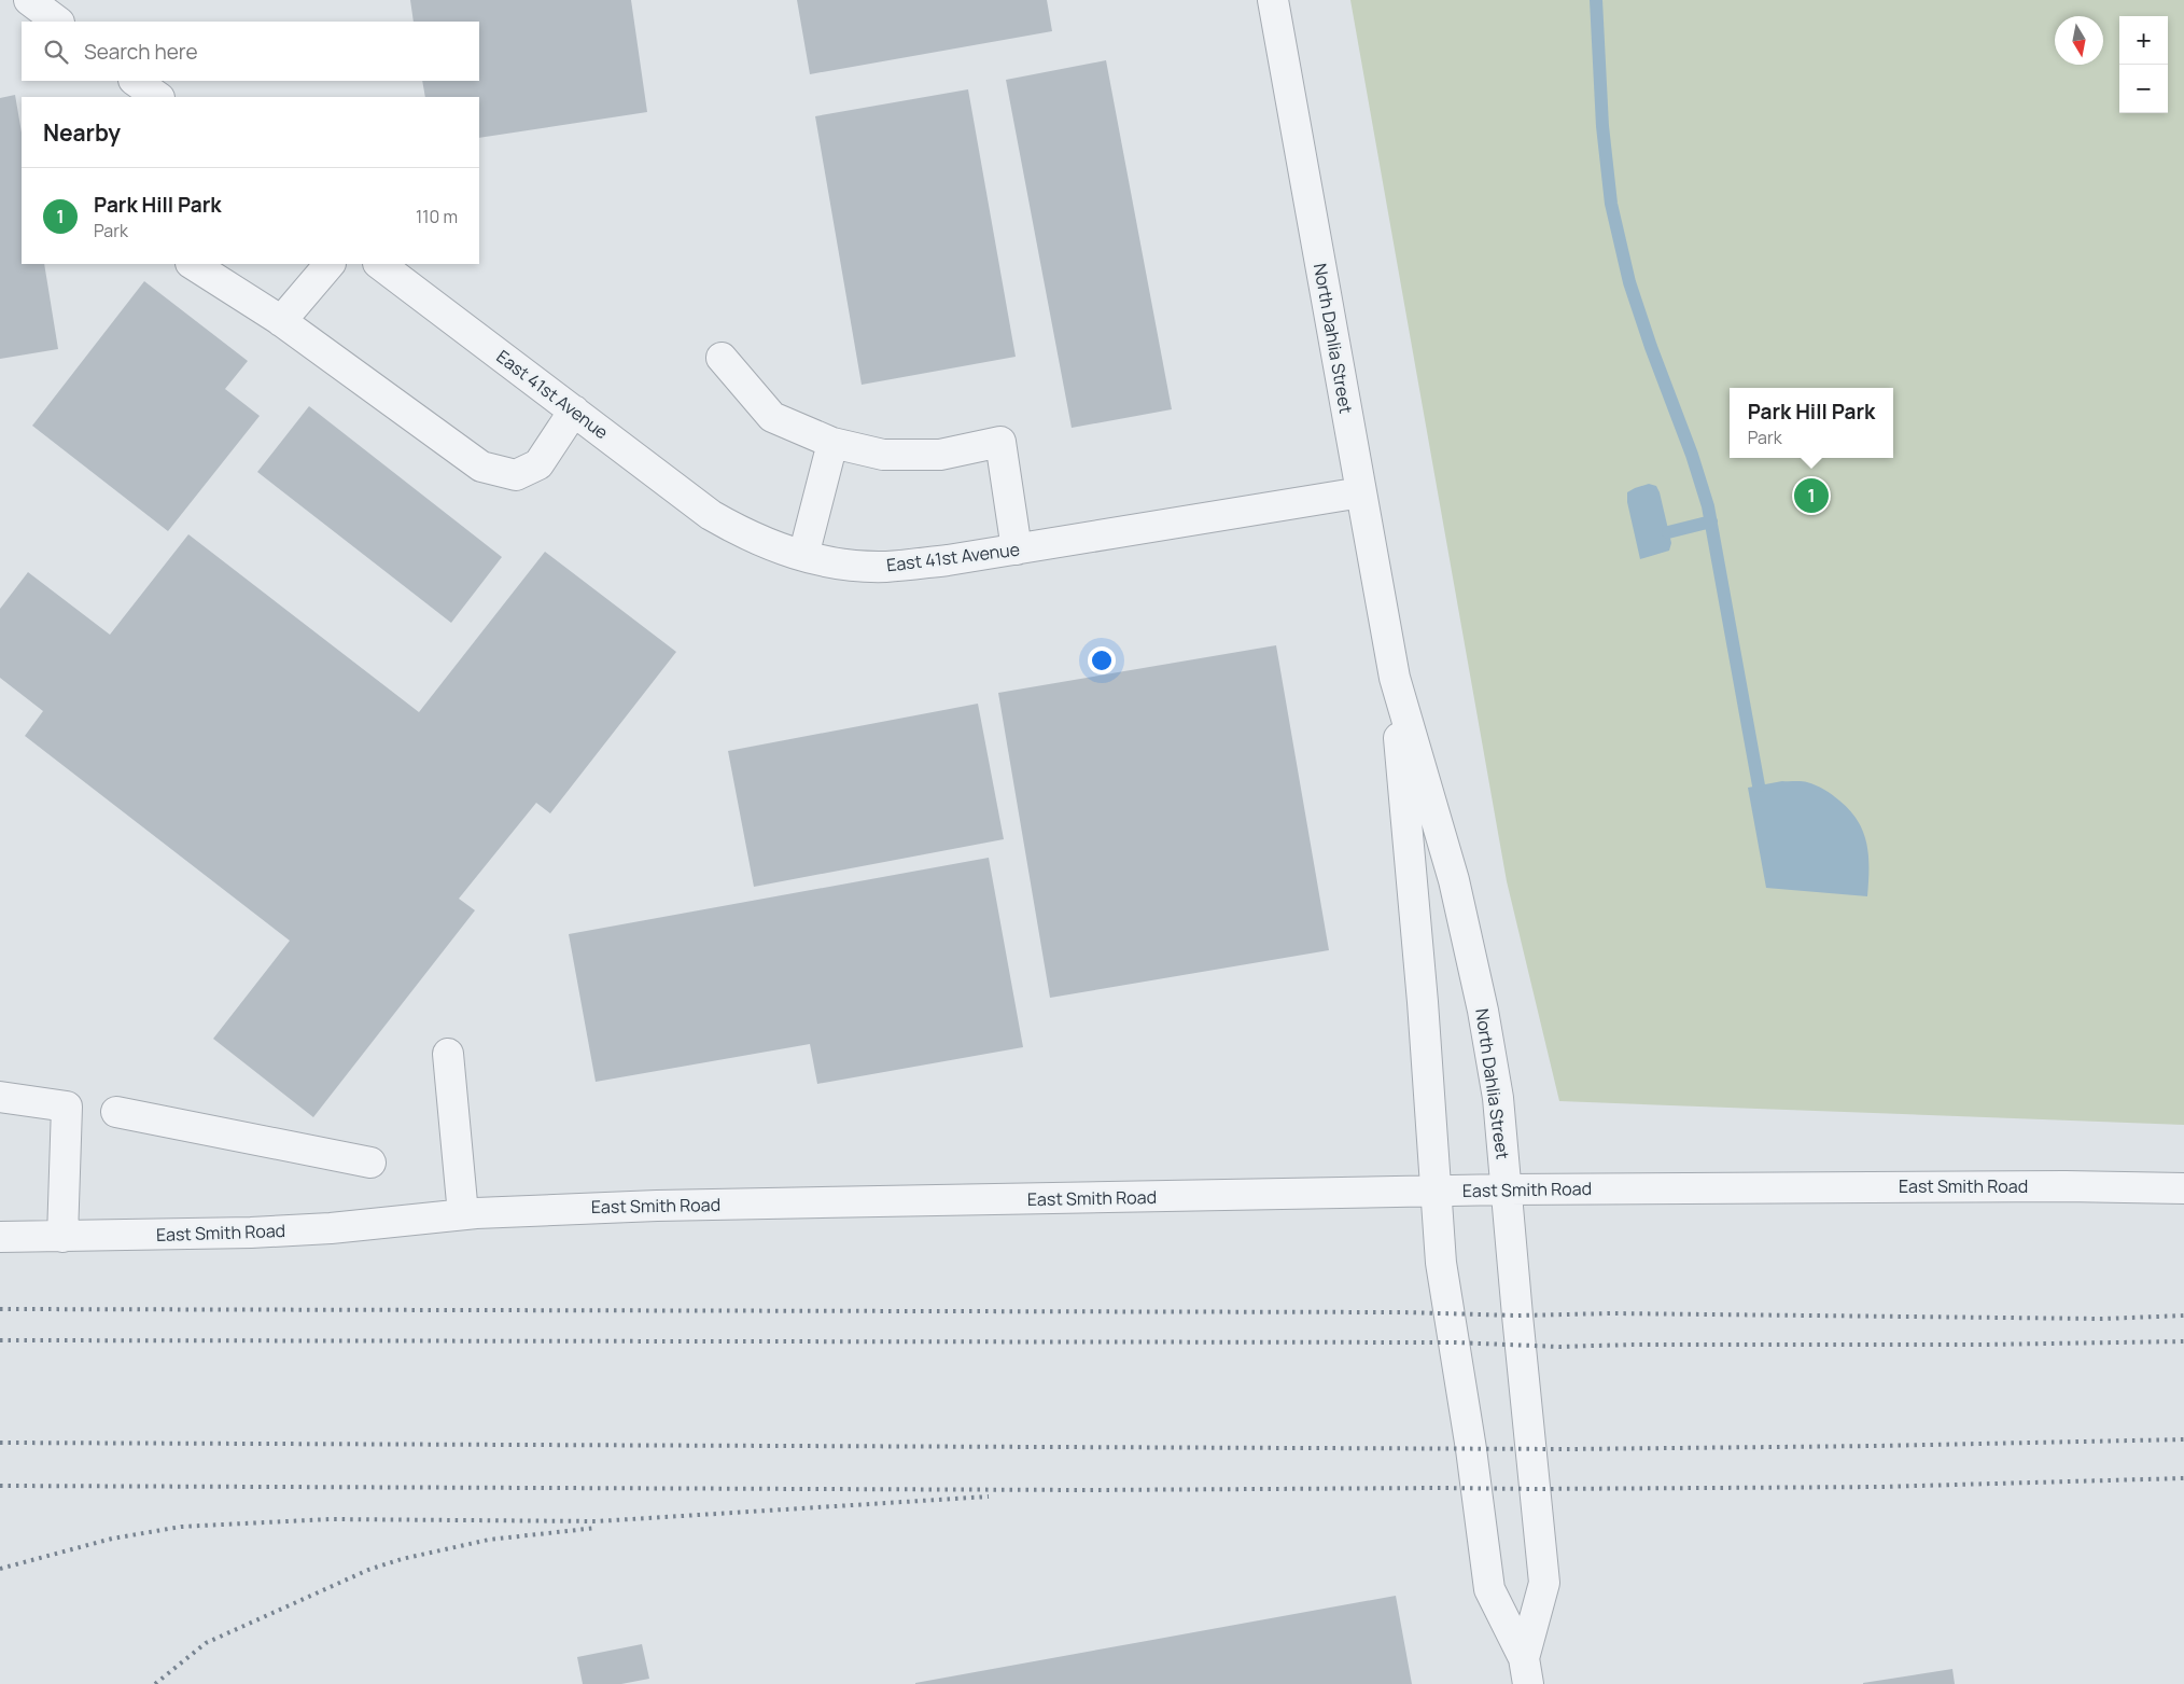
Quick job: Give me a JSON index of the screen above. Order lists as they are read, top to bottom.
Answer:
{
  "streets": {
    "street": ["North Dahlia Street", "East 41st Avenue", "East Smith Road"]
  },
  "crossings": [
    ["North Dahlia Street", "East 41st Avenue"],
    ["North Dahlia Street", "East Smith Road"]
  ],
  "north": "bottom",
  "page": {
    "map_buttons": ["+", "−"],
    "search": "Search here",
    "heading": "Nearby",
    "list": [
      {
        "mark": "1",
        "name": "Park Hill Park",
        "note": "Park",
        "value": "110 m"
      }
    ],
    "popup": ["Park Hill Park", "Park"],
    "pins": "1"
  }
}
